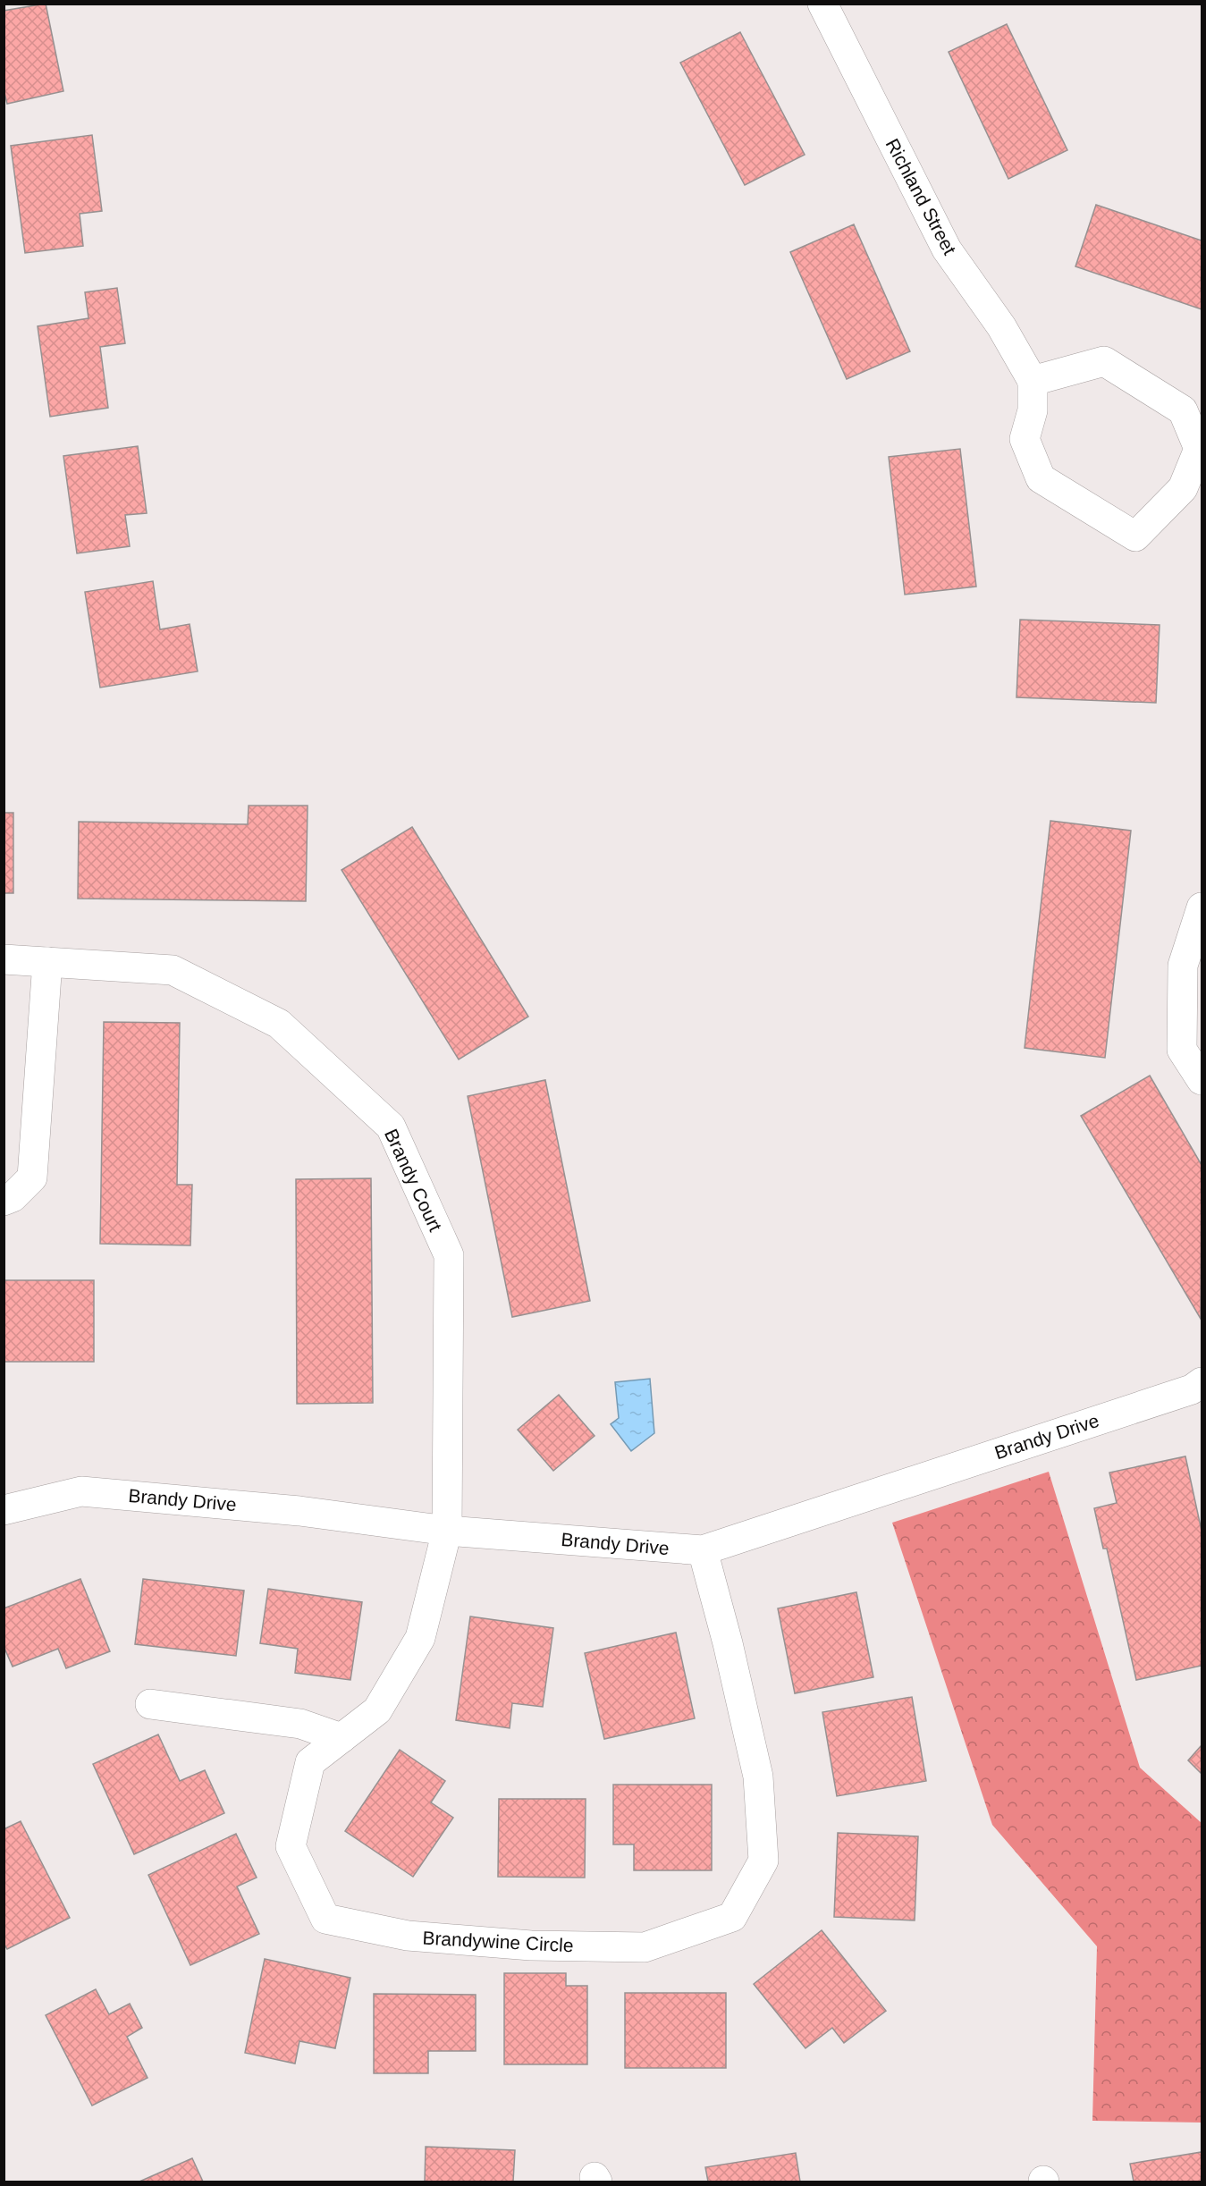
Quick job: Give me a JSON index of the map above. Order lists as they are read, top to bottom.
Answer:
{
  "streets": {
    "street": [
      "Richland Street",
      "Brandy Court",
      "Brandy Drive",
      "Brandywine Circle"
    ]
  },
  "crossings": [
    ["Brandy Court", "Brandy Drive"],
    ["Brandy Court", "Brandywine Circle"],
    ["Brandy Drive", "Brandywine Circle"]
  ]
}
